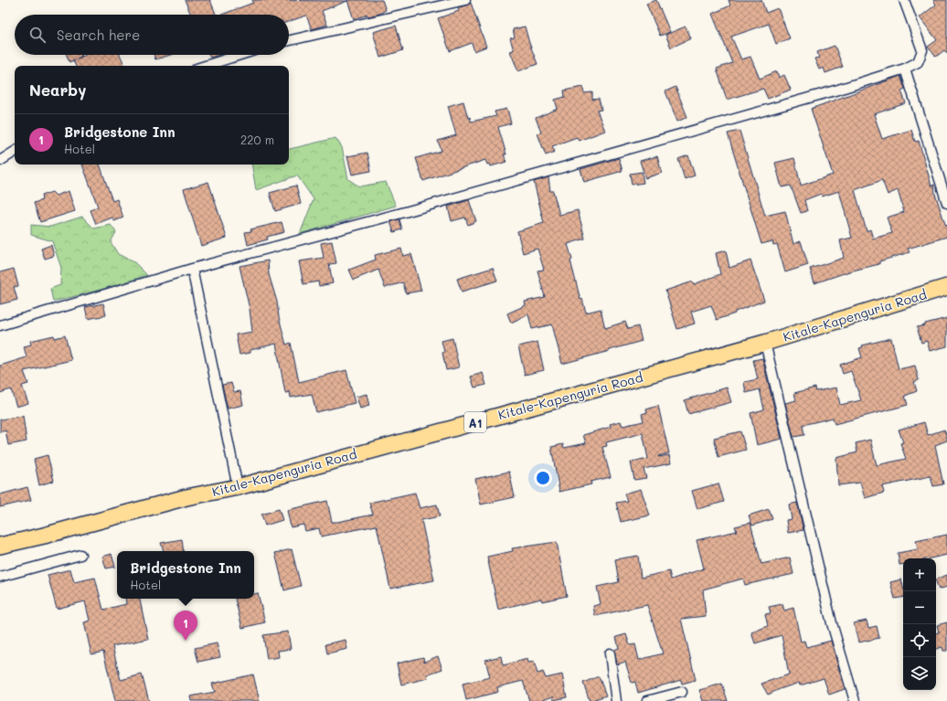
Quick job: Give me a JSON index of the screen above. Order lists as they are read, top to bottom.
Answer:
{
  "streets": {
    "highway": ["Kitale-Kapenguria Road", "A1"]
  },
  "page": {
    "search": "Search here",
    "heading": "Nearby",
    "list": [
      {
        "mark": "1",
        "name": "Bridgestone Inn",
        "note": "Hotel",
        "value": "220 m"
      }
    ],
    "popup": ["Bridgestone Inn", "Hotel"],
    "map_buttons": ["+", "−"],
    "pins": "1"
  }
}
